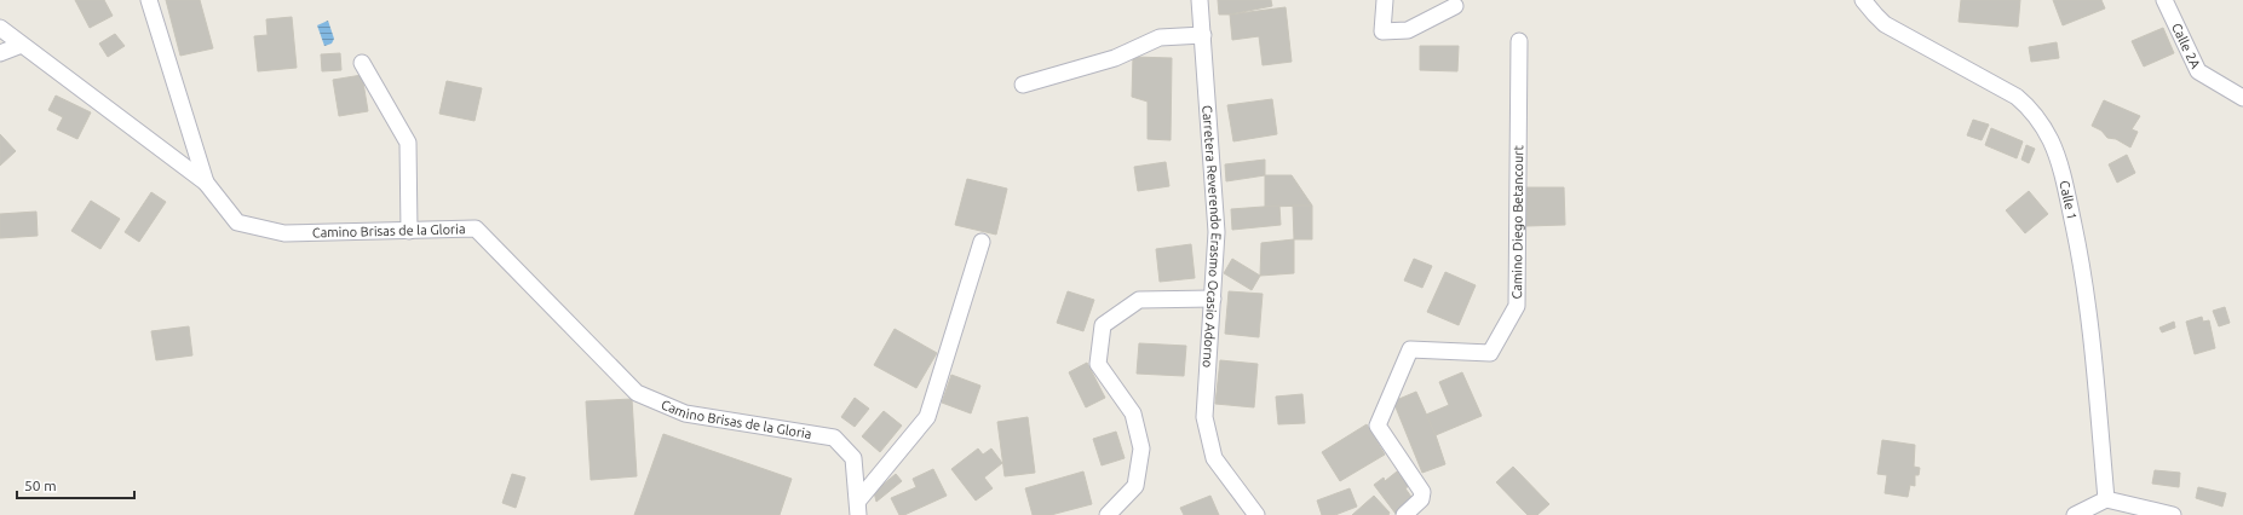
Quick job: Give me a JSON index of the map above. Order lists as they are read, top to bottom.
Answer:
{
  "streets": {
    "street": [
      "Calle 2A",
      "Calle 1",
      "Camino Diego Betancourt",
      "Camino Brisas de la Gloria",
      "Carretera Reverendo Erasmo Ocasio Adorno"
    ]
  },
  "scale_bar": "50 m"
}
